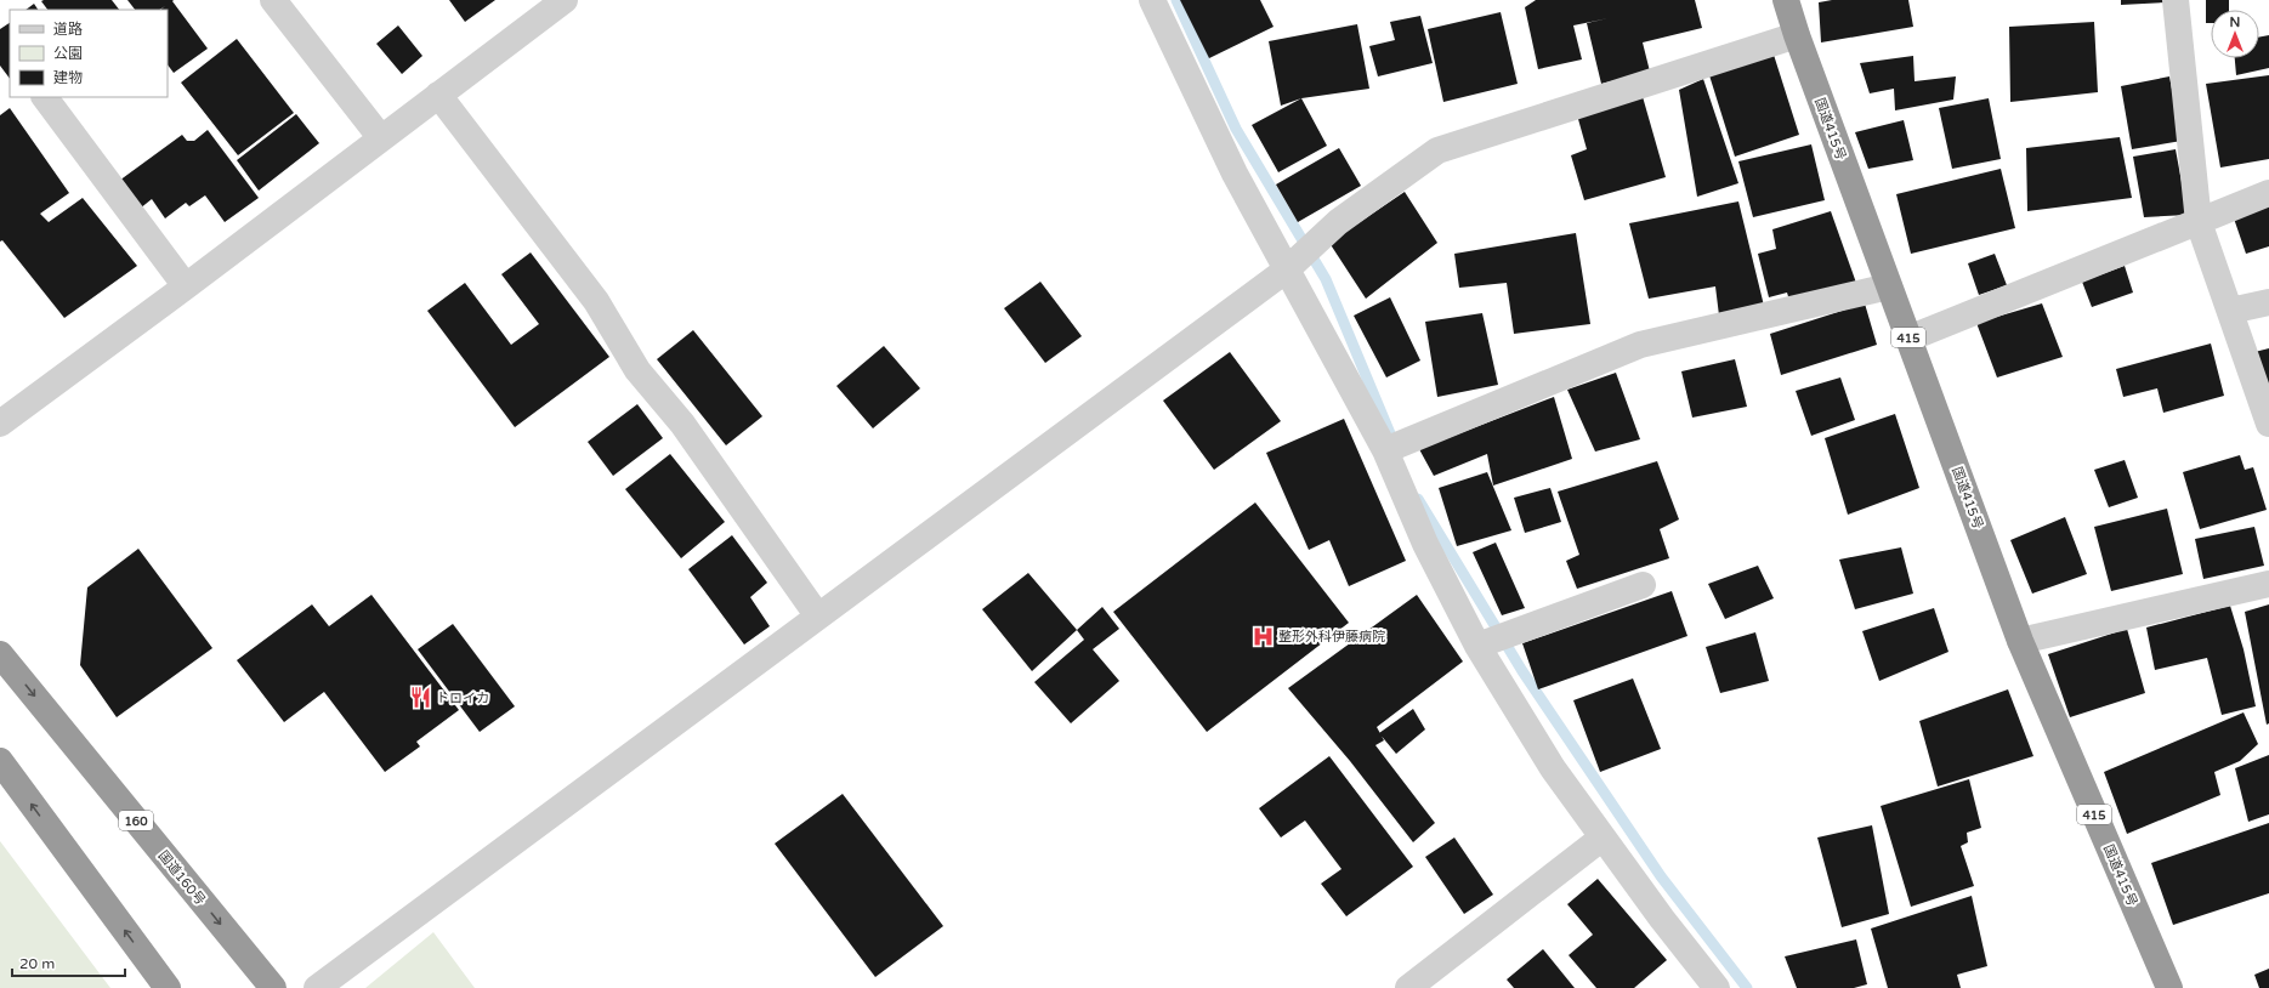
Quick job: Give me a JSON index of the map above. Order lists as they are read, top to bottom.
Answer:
{
  "streets": {
    "highway": [
      "国道415号",
      "415",
      "160",
      "国道160号"
    ]
  },
  "places": {
    "hospital": ["整形外科伊藤病院"],
    "restaurant": ["トロイカ"]
  },
  "legend": ["道路", "公園", "建物"],
  "scale_bar": "20 m",
  "north": "top"
}
